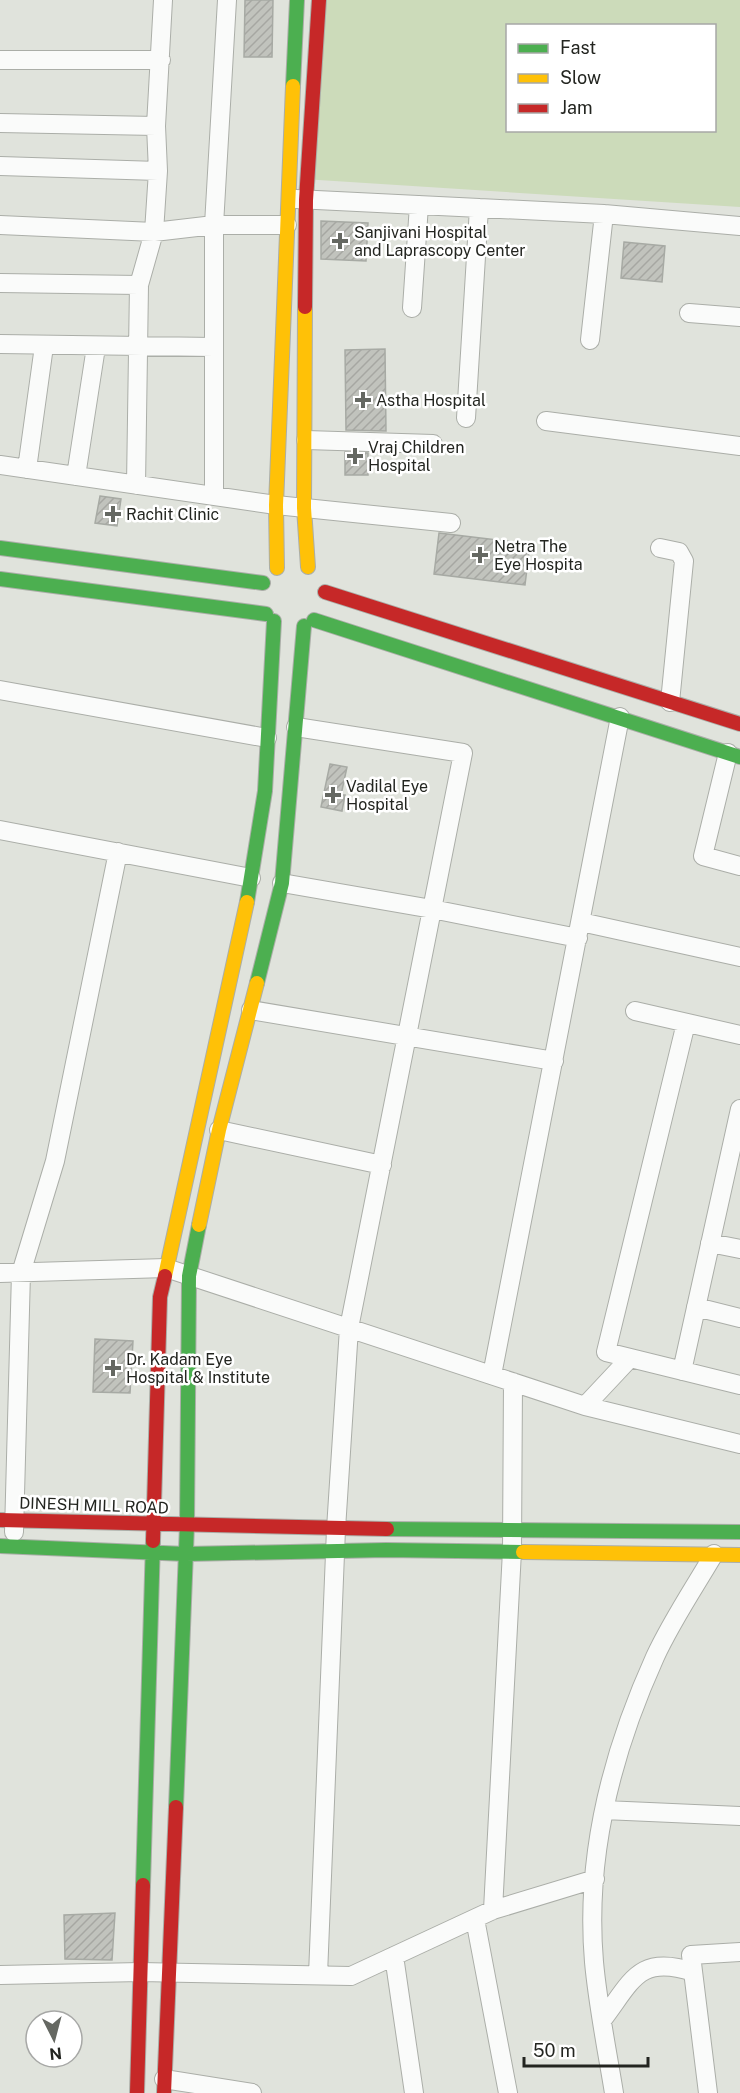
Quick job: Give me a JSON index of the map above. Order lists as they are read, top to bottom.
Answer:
{
  "streets": {
    "main road": ["DINESH MILL ROAD"]
  },
  "places": {
    "health": [
      "Sanjivani Hospital and Laprascopy Center",
      "Astha Hospital",
      "Vraj Children Hospital",
      "Rachit Clinic",
      "Netra The Eye Hospita",
      "Vadilal Eye Hospital",
      "Dr. Kadam Eye Hospital & Institute"
    ]
  },
  "legend": ["Fast", "Slow", "Jam"],
  "scale_bar": "50 m",
  "north": "bottom"
}
